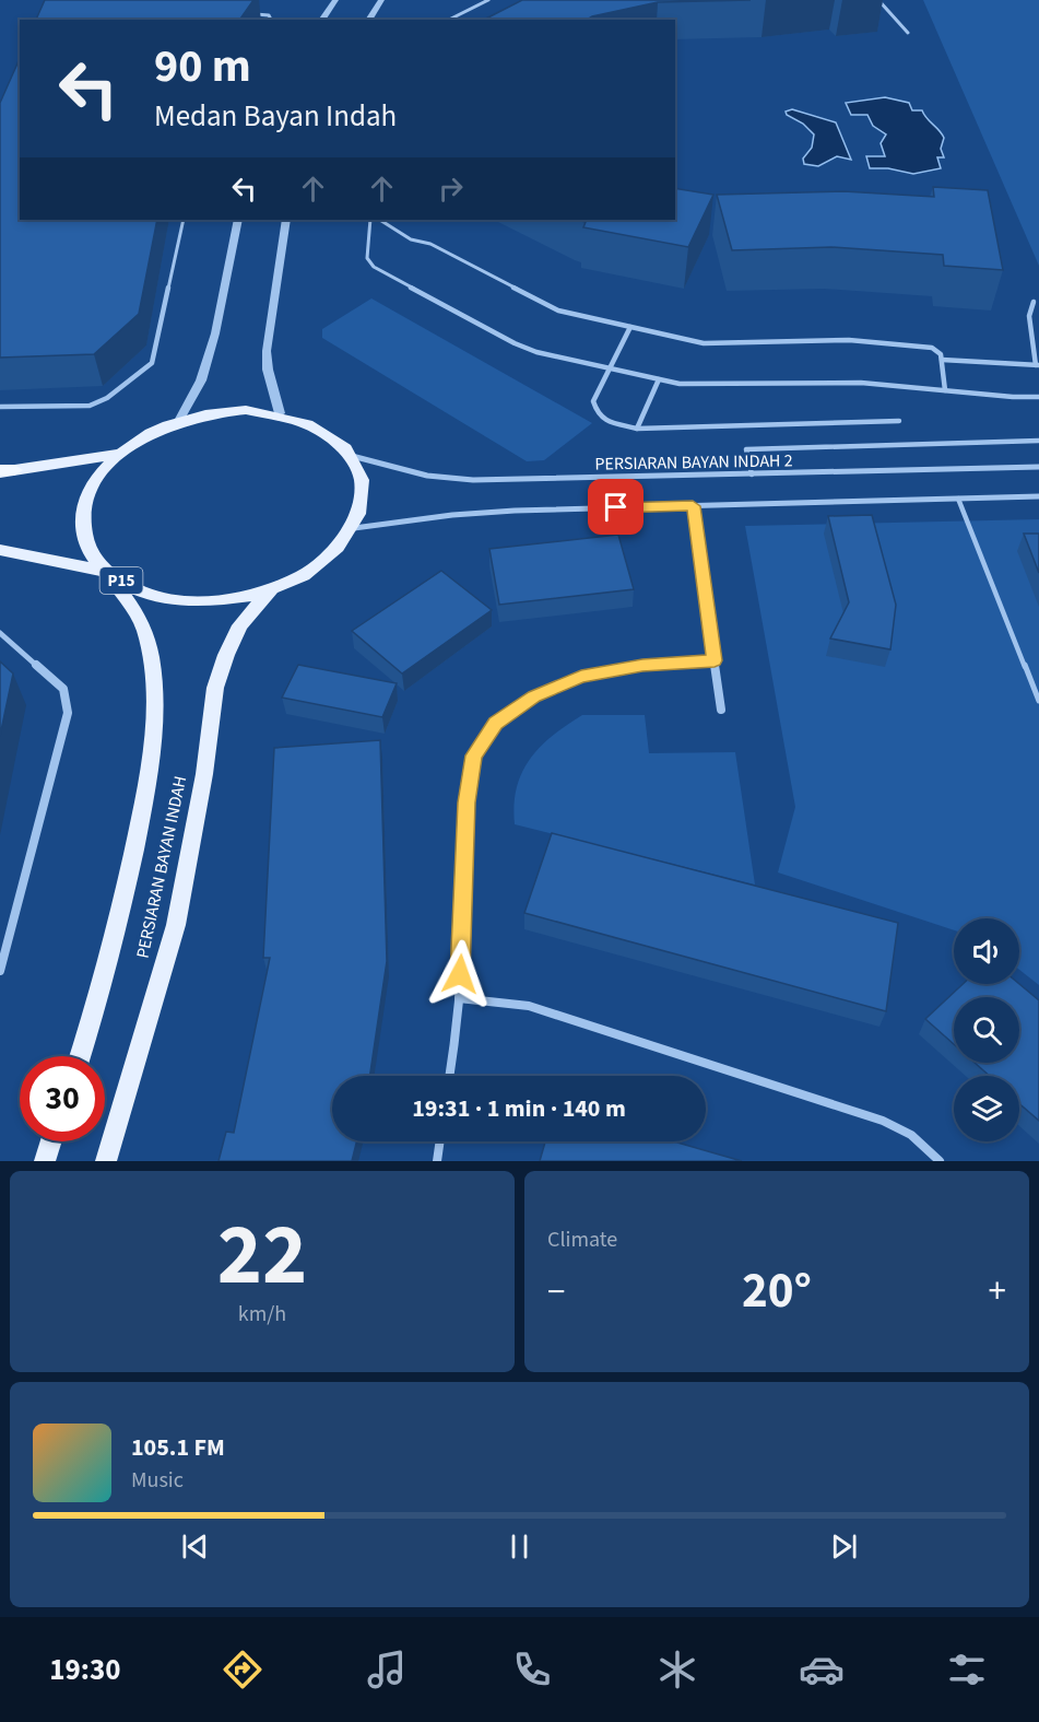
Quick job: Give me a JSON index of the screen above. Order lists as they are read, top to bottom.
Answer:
{
  "streets": {
    "main road": ["P15", "PERSIARAN BAYAN INDAH"],
    "street": ["PERSIARAN BAYAN INDAH 2"]
  },
  "crossings": [
    ["PERSIARAN BAYAN INDAH 2", "P15"],
    ["P15", "PERSIARAN BAYAN INDAH"]
  ],
  "page": {
    "turn": ["90 m", "Medan Bayan Indah"],
    "limit": "30",
    "trip": "19:31 · 1 min · 140 m",
    "tile": [
      ["22", "km/h"],
      "Climate"
    ],
    "heat": ["−", "20°", "+"],
    "song": ["105.1 FM", "Music"],
    "tabs": "19:30"
  }
}
